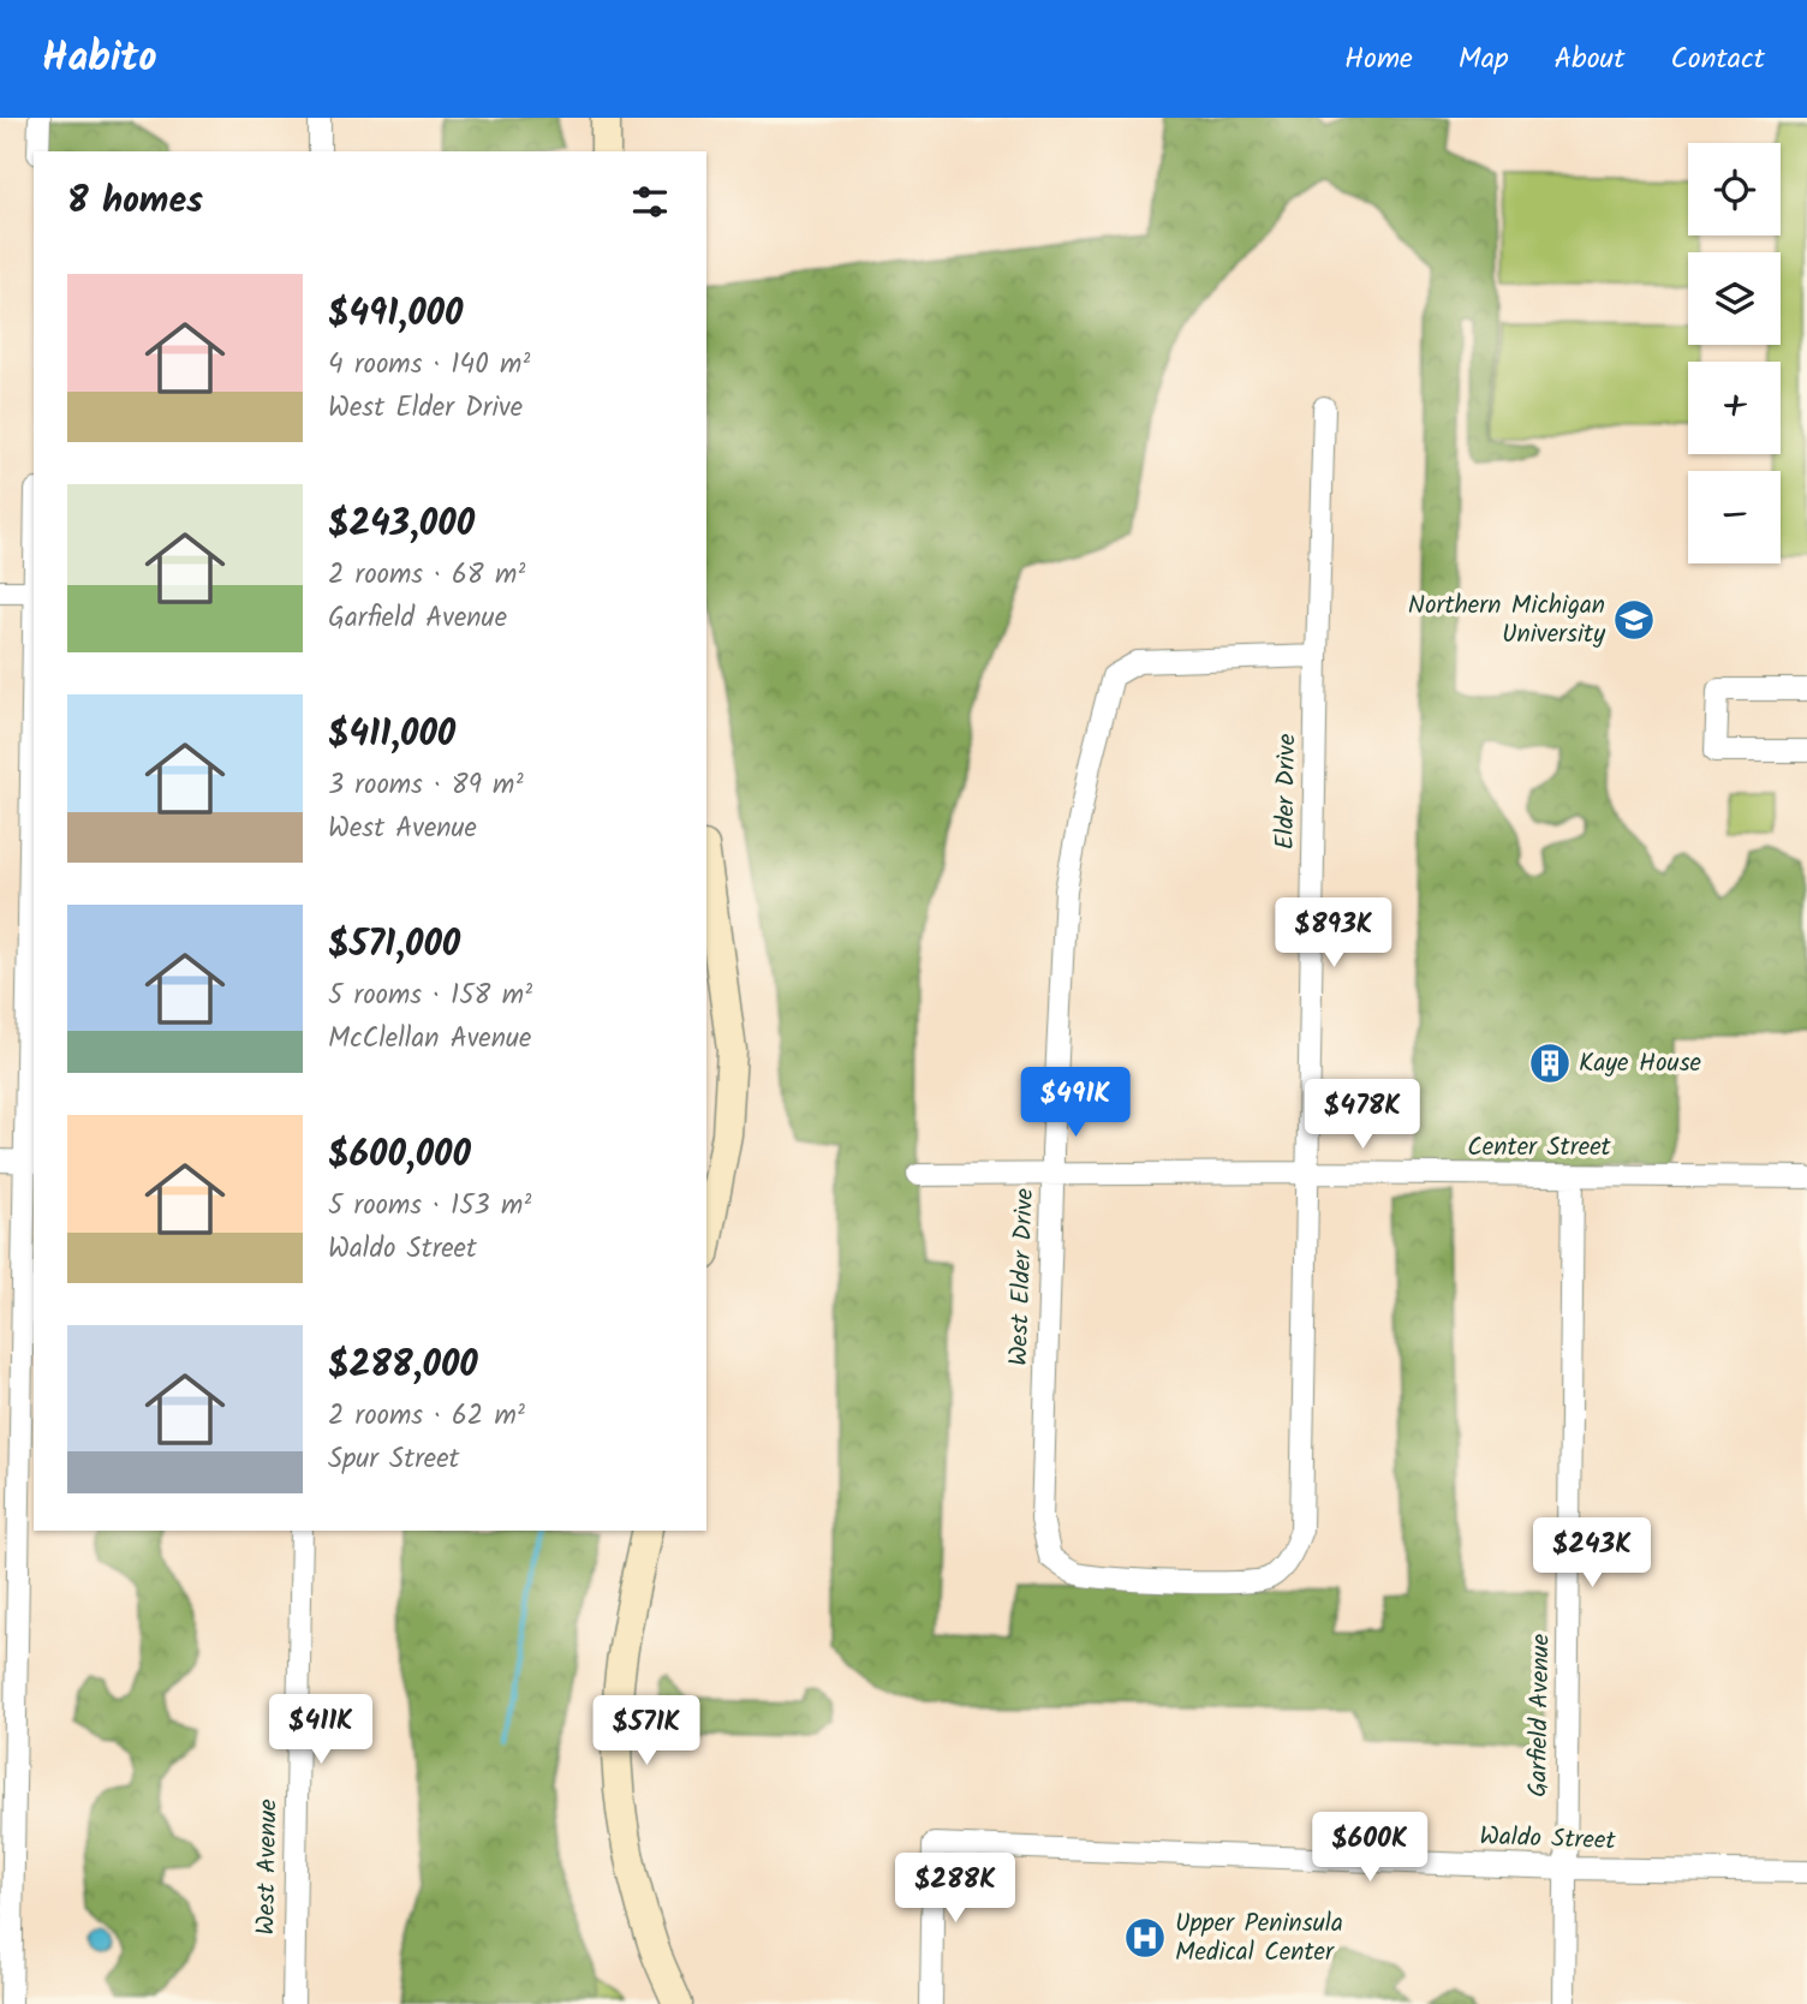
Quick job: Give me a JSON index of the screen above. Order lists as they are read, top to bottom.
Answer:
{
  "streets": {
    "street": [
      "Elder Drive",
      "Center Street",
      "West Elder Drive",
      "Garfield Avenue",
      "Waldo Street",
      "West Avenue"
    ]
  },
  "crossings": [
    ["Elder Drive", "Center Street"],
    ["Elder Drive", "West Elder Drive"],
    ["Center Street", "West Elder Drive"],
    ["Center Street", "Garfield Avenue"],
    ["Garfield Avenue", "Waldo Street"]
  ],
  "places": {
    "school or university": ["Northern Michigan University"],
    "building": ["Kaye House"],
    "hospital": ["Upper Peninsula Medical Center"]
  },
  "page": {
    "header": "Habito",
    "nav": [
      "Home",
      "Map",
      "About",
      "Contact"
    ],
    "map_buttons": ["+", "−"],
    "heading": "8 homes",
    "list": [
      {
        "name": "$491,000",
        "note": "4 rooms · 140 m² · West Elder Drive"
      },
      {
        "name": "$243,000",
        "note": "2 rooms · 68 m² · Garfield Avenue"
      },
      {
        "name": "$411,000",
        "note": "3 rooms · 89 m² · West Avenue"
      },
      {
        "name": "$571,000",
        "note": "5 rooms · 158 m² · McClellan Avenue"
      },
      {
        "name": "$600,000",
        "note": "5 rooms · 153 m² · Waldo Street"
      },
      {
        "name": "$288,000",
        "note": "2 rooms · 62 m² · Spur Street"
      }
    ],
    "price": [
      "$893K",
      "$491K",
      "$478K",
      "$243K",
      "$411K",
      "$571K",
      "$600K",
      "$288K"
    ]
  }
}
